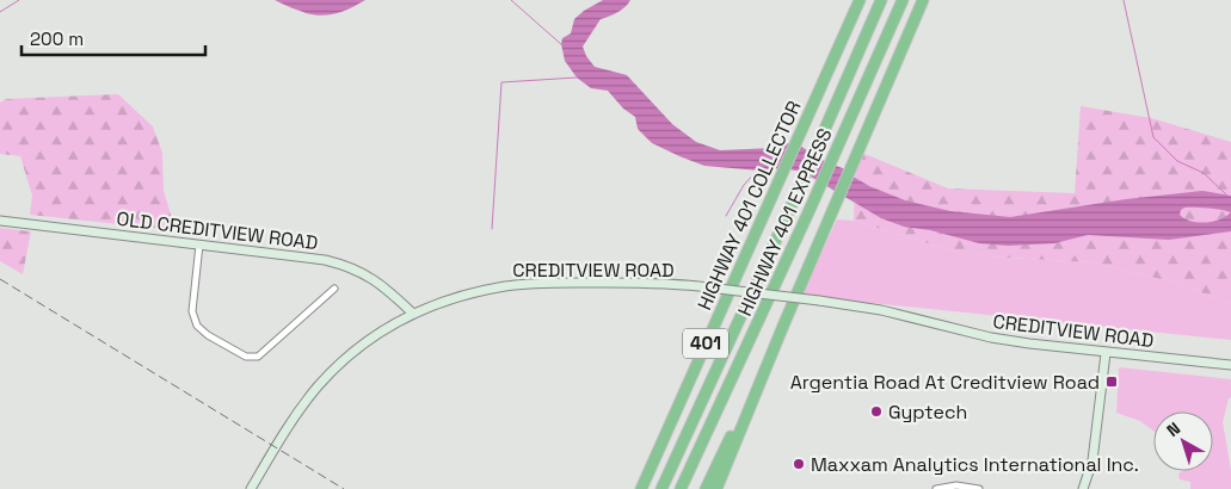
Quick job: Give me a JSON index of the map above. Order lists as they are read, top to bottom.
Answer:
{
  "streets": {
    "highway": ["HIGHWAY 401 COLLECTOR", "HIGHWAY 401 EXPRESS", "401"],
    "main road": ["OLD CREDITVIEW ROAD", "CREDITVIEW ROAD"]
  },
  "crossings": [
    ["OLD CREDITVIEW ROAD", "CREDITVIEW ROAD"]
  ],
  "places": {
    "transit": ["Argentia Road At Creditview Road"],
    "other": ["Gyptech", "Maxxam Analytics International Inc."]
  },
  "scale_bar": "200 m",
  "north": "top left"
}
